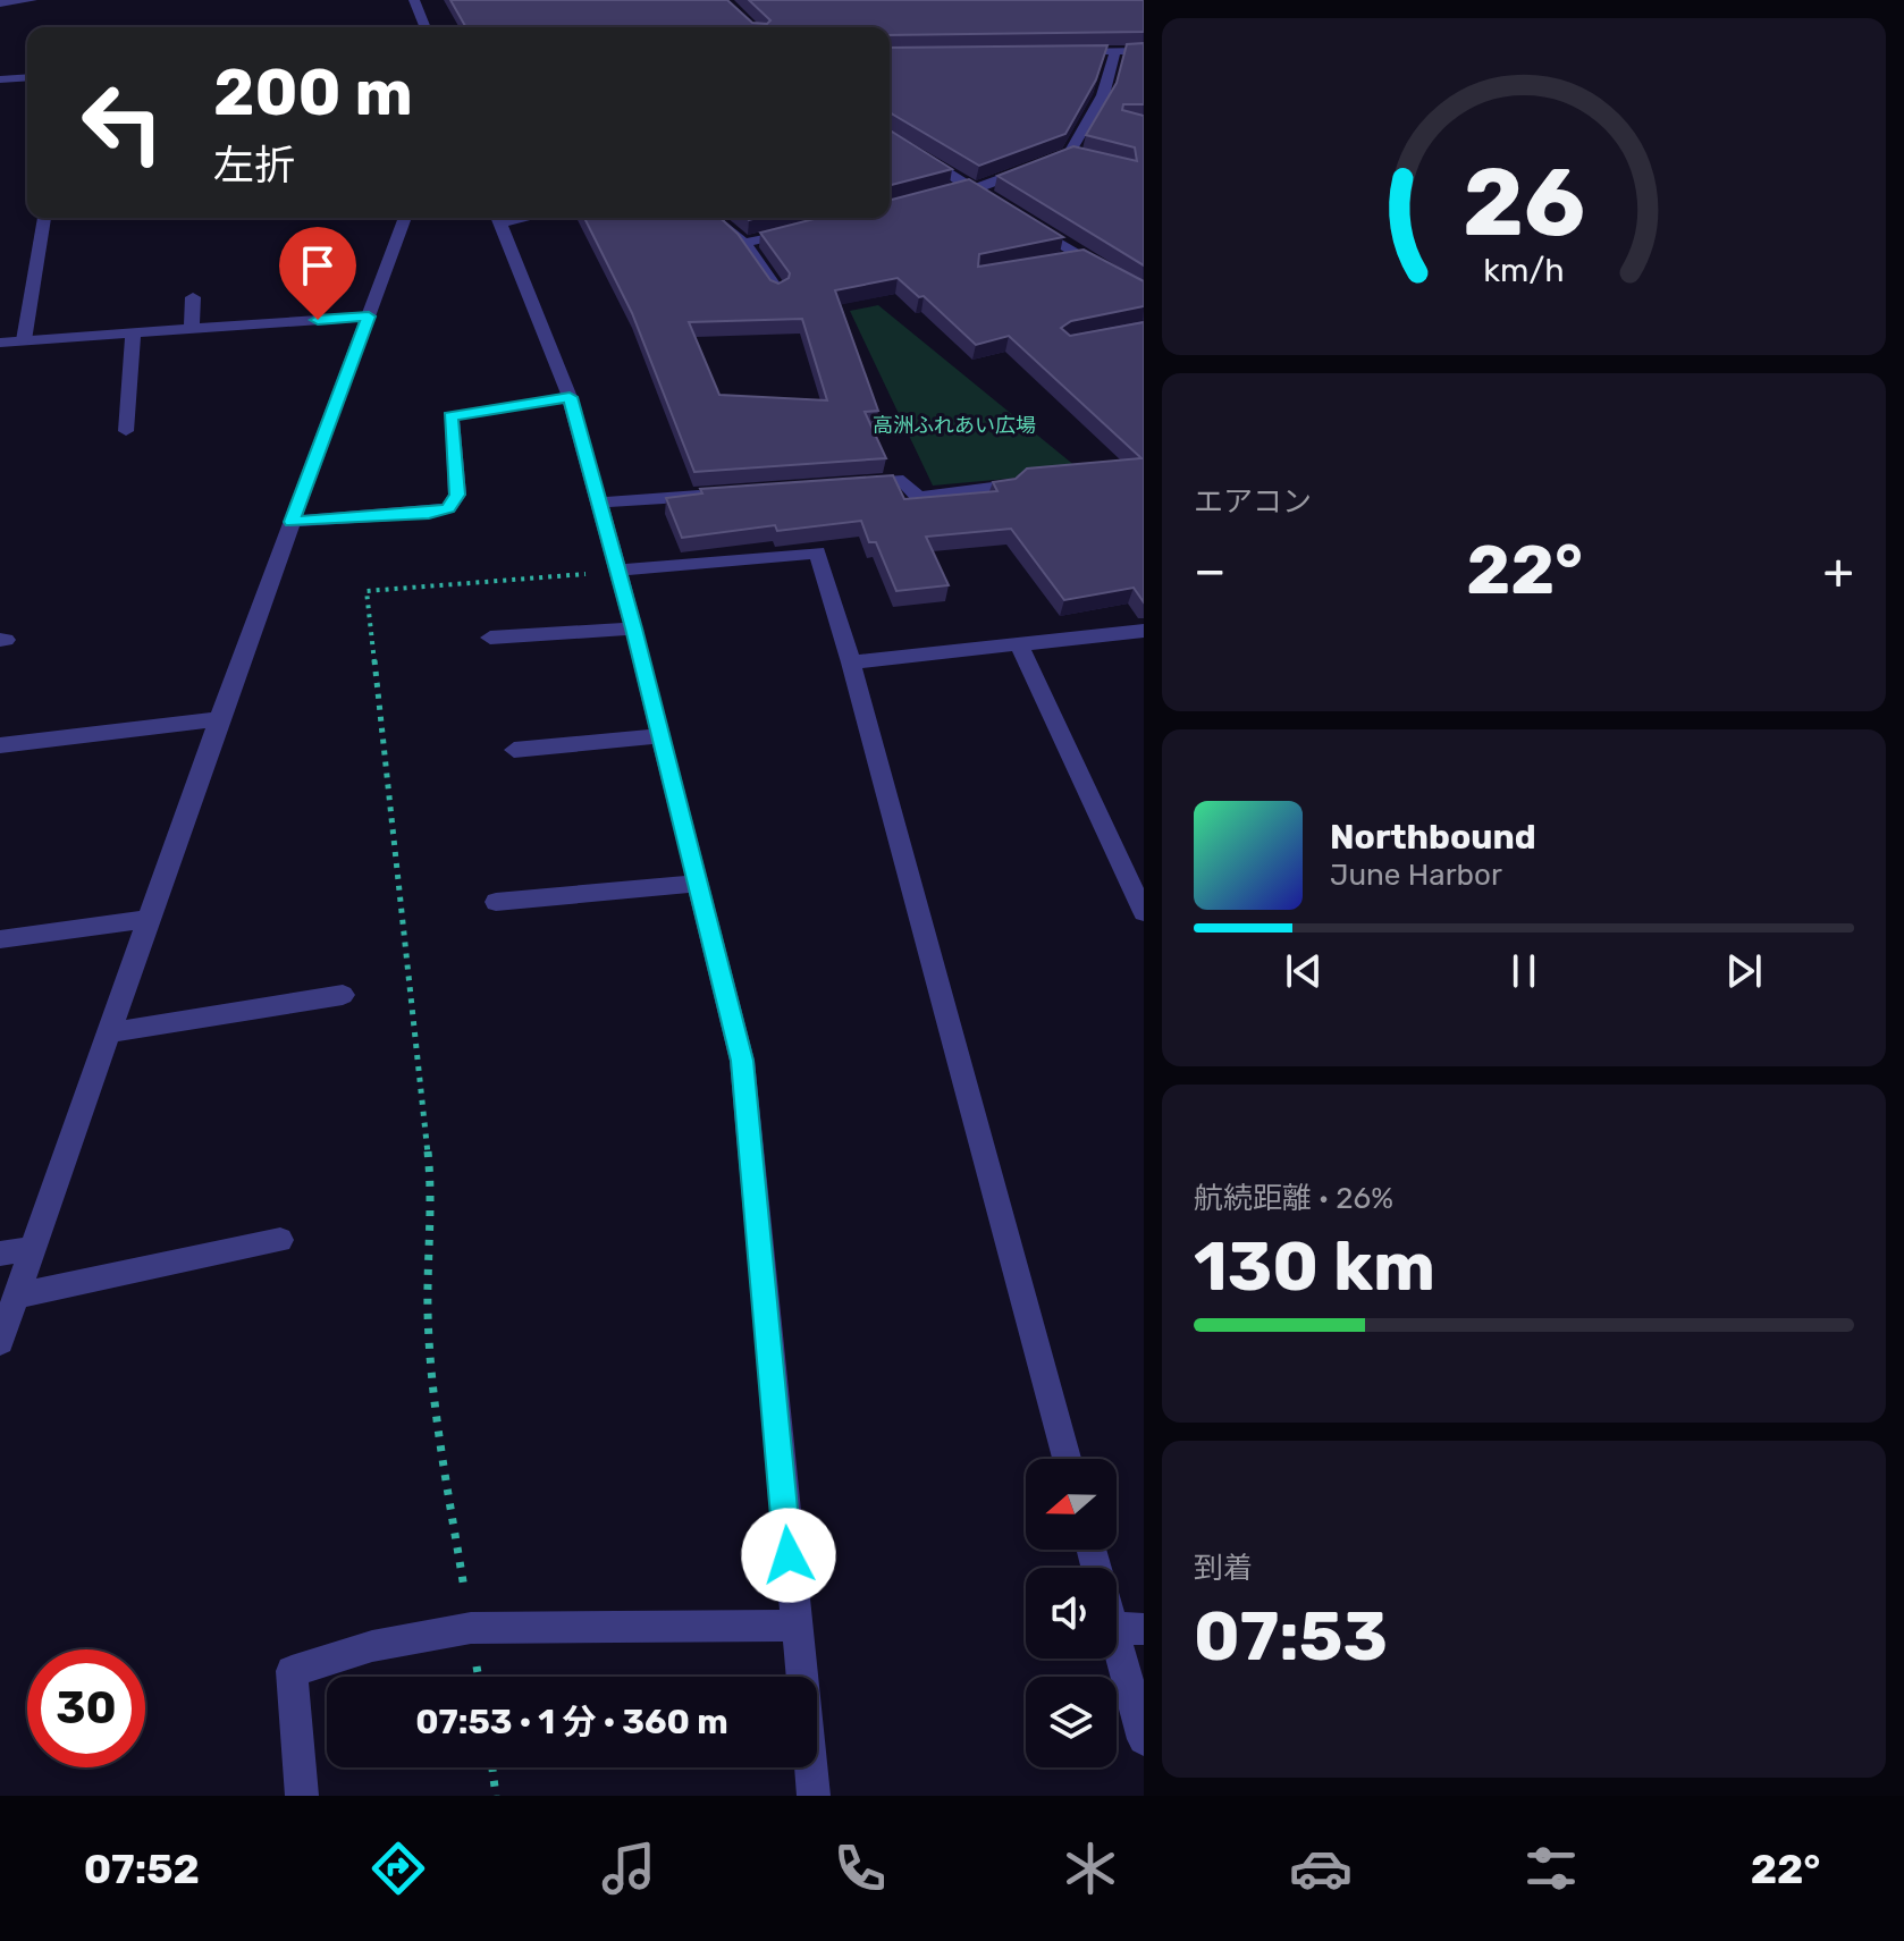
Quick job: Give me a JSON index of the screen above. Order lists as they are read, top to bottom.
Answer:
{
  "parks": ["高洲ふれあい広場"],
  "north": "left",
  "page": {
    "turn": ["200 m", "左折"],
    "tile": [
      "エアコン",
      ["航続距離 · 26%", "130 km"],
      ["到着", "07:53"]
    ],
    "heat": ["−", "22°", "+"],
    "song": ["Northbound", "June Harbor"],
    "limit": "30",
    "trip": "07:53 · 1 分 · 360 m",
    "tabs": ["07:52", "22°"],
    "gauge": ["26", "km/h"]
  }
}
